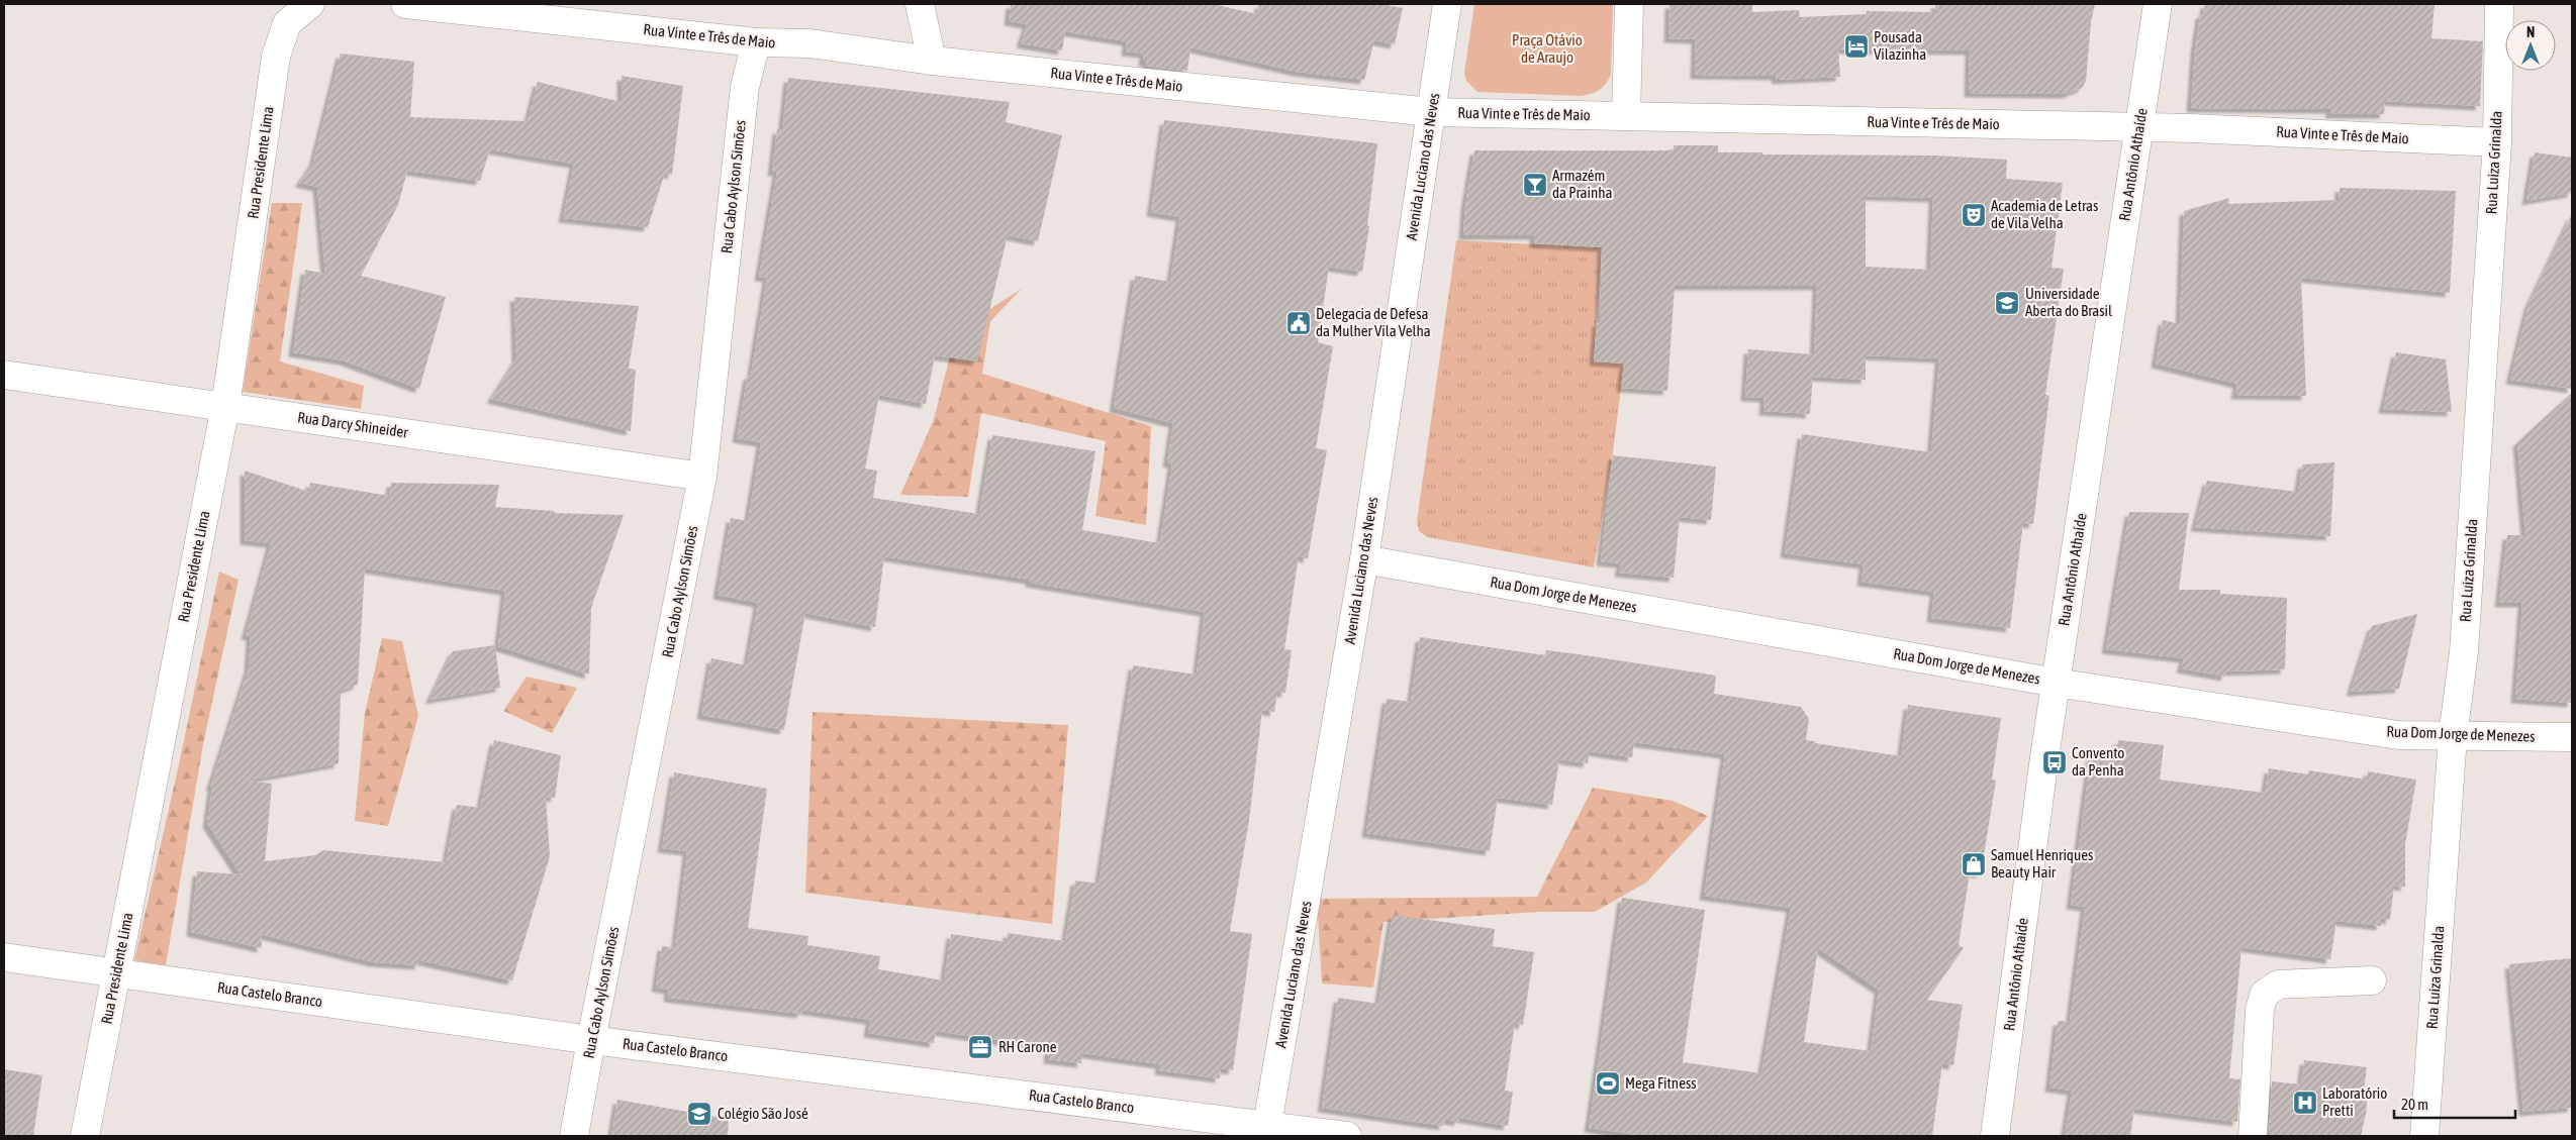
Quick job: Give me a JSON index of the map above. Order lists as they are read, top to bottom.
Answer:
{
  "streets": {
    "street": [
      "Rua Vinte e Três de Maio",
      "Rua Presidente Lima",
      "Rua Luiza Grinalda",
      "Rua Antônio Athaíde",
      "Avenida Luciano das Neves",
      "Rua Cabo Aylson Simões",
      "Rua Darcy Shineider",
      "Rua Dom Jorge de Menezes",
      "Rua Castelo Branco"
    ]
  },
  "crossings": [
    ["Rua Vinte e Três de Maio", "Rua Luiza Grinalda"],
    ["Rua Vinte e Três de Maio", "Rua Antônio Athaíde"],
    ["Rua Vinte e Três de Maio", "Avenida Luciano das Neves"],
    ["Rua Vinte e Três de Maio", "Rua Cabo Aylson Simões"],
    ["Rua Presidente Lima", "Rua Darcy Shineider"],
    ["Rua Presidente Lima", "Rua Castelo Branco"],
    ["Rua Luiza Grinalda", "Rua Dom Jorge de Menezes"],
    ["Rua Antônio Athaíde", "Rua Dom Jorge de Menezes"],
    ["Avenida Luciano das Neves", "Rua Dom Jorge de Menezes"],
    ["Avenida Luciano das Neves", "Rua Castelo Branco"],
    ["Rua Cabo Aylson Simões", "Rua Darcy Shineider"],
    ["Rua Cabo Aylson Simões", "Rua Castelo Branco"]
  ],
  "parks": ["Praça Otávio de Araujo"],
  "places": {
    "hotel": ["Pousada Vilazinha"],
    "bar": ["Armazém da Prainha"],
    "theatre": ["Academia de Letras de Vila Velha"],
    "school or university": ["Universidade Aberta do Brasil", "Colégio São José"],
    "public building": ["Delegacia de Defesa da Mulher Vila Velha"],
    "bus stop": ["Convento da Penha"],
    "shop": ["Samuel Henriques Beauty Hair"],
    "office": ["RH Carone"],
    "sports": ["Mega Fitness"],
    "hospital": ["Laboratório Pretti"]
  },
  "scale_bar": "20 m",
  "north": "top"
}
